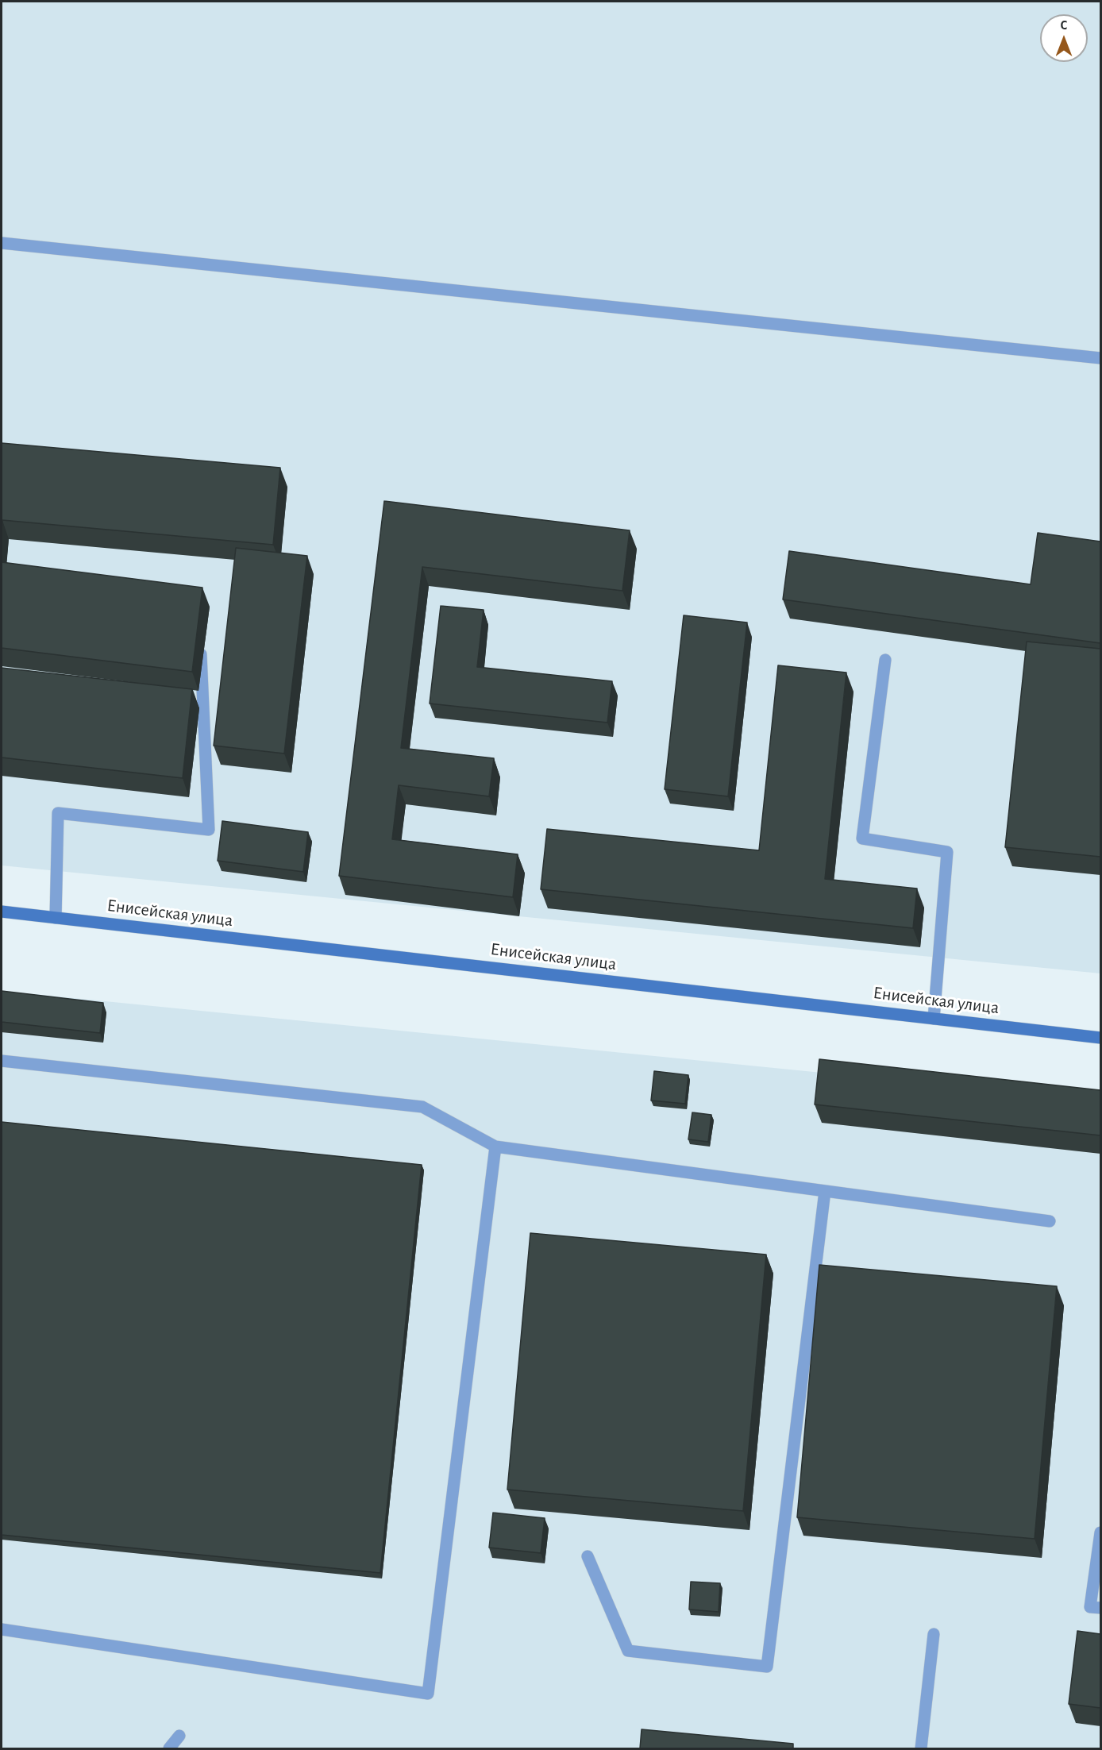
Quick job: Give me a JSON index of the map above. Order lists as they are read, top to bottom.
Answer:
{
  "streets": {
    "street": ["Енисейская улица"]
  },
  "north": "top"
}
